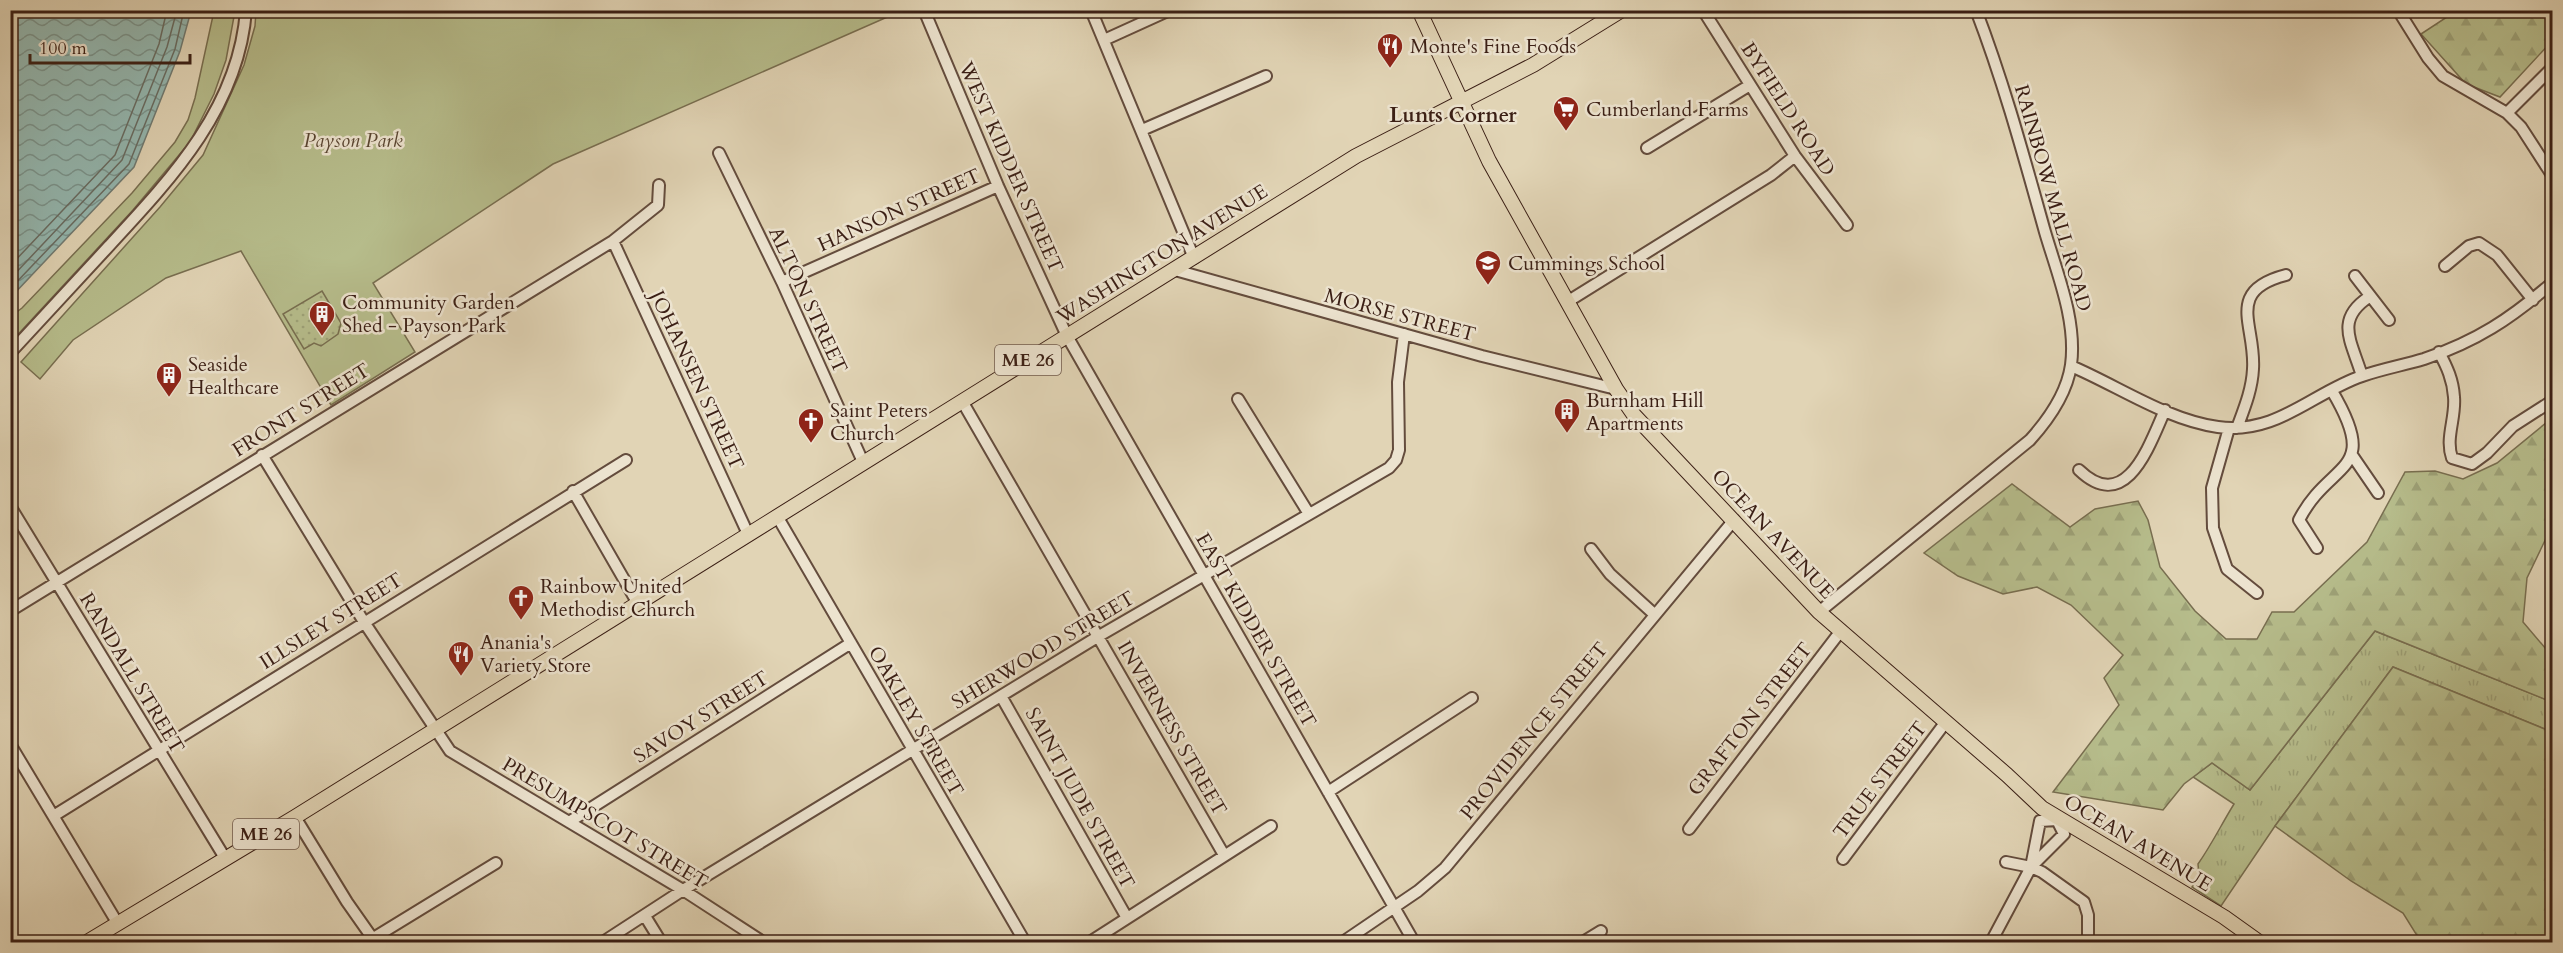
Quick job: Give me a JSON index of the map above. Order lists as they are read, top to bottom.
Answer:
{
  "streets": {
    "main road": ["WASHINGTON AVENUE", "ME 26", "OCEAN AVENUE"],
    "street": [
      "BYFIELD ROAD",
      "WEST KIDDER STREET",
      "RAINBOW MALL ROAD",
      "HANSON STREET",
      "ALTON STREET",
      "MORSE STREET",
      "JOHANSEN STREET",
      "FRONT STREET",
      "ILLSLEY STREET",
      "EAST KIDDER STREET",
      "SHERWOOD STREET",
      "RANDALL STREET",
      "SAVOY STREET",
      "GRAFTON STREET",
      "OAKLEY STREET",
      "INVERNESS STREET",
      "PROVIDENCE STREET",
      "TRUE STREET",
      "SAINT JUDE STREET",
      "PRESUMPSCOT STREET"
    ]
  },
  "crossings": [
    ["WEST KIDDER STREET", "HANSON STREET"],
    ["WEST KIDDER STREET", "WASHINGTON AVENUE"],
    ["WEST KIDDER STREET", "EAST KIDDER STREET"],
    ["RAINBOW MALL ROAD", "OCEAN AVENUE"],
    ["HANSON STREET", "ALTON STREET"],
    ["WASHINGTON AVENUE", "ALTON STREET"],
    ["WASHINGTON AVENUE", "MORSE STREET"],
    ["WASHINGTON AVENUE", "JOHANSEN STREET"],
    ["WASHINGTON AVENUE", "OCEAN AVENUE"],
    ["WASHINGTON AVENUE", "EAST KIDDER STREET"],
    ["WASHINGTON AVENUE", "RANDALL STREET"],
    ["WASHINGTON AVENUE", "OAKLEY STREET"],
    ["WASHINGTON AVENUE", "INVERNESS STREET"],
    ["WASHINGTON AVENUE", "PRESUMPSCOT STREET"],
    ["MORSE STREET", "OCEAN AVENUE"],
    ["MORSE STREET", "SHERWOOD STREET"],
    ["JOHANSEN STREET", "FRONT STREET"],
    ["FRONT STREET", "RANDALL STREET"],
    ["FRONT STREET", "PRESUMPSCOT STREET"],
    ["OCEAN AVENUE", "GRAFTON STREET"],
    ["OCEAN AVENUE", "PROVIDENCE STREET"],
    ["OCEAN AVENUE", "TRUE STREET"],
    ["ILLSLEY STREET", "RANDALL STREET"],
    ["ILLSLEY STREET", "PRESUMPSCOT STREET"],
    ["EAST KIDDER STREET", "SHERWOOD STREET"],
    ["EAST KIDDER STREET", "PROVIDENCE STREET"],
    ["SHERWOOD STREET", "OAKLEY STREET"],
    ["SHERWOOD STREET", "INVERNESS STREET"],
    ["SHERWOOD STREET", "SAINT JUDE STREET"],
    ["SHERWOOD STREET", "PRESUMPSCOT STREET"],
    ["SAVOY STREET", "OAKLEY STREET"],
    ["SAVOY STREET", "PRESUMPSCOT STREET"]
  ],
  "districts": ["Lunts Corner"],
  "parks": ["Payson Park"],
  "places": {
    "restaurant": ["Monte's Fine Foods", "Anania's Variety Store"],
    "supermarket": ["Cumberland Farms"],
    "school or university": ["Cummings School"],
    "building": ["Community Garden Shed - Payson Park", "Seaside Healthcare", "Burnham Hill Apartments"],
    "church": ["Saint Peters Church", "Rainbow United Methodist Church"]
  },
  "scale_bar": "100 m"
}
